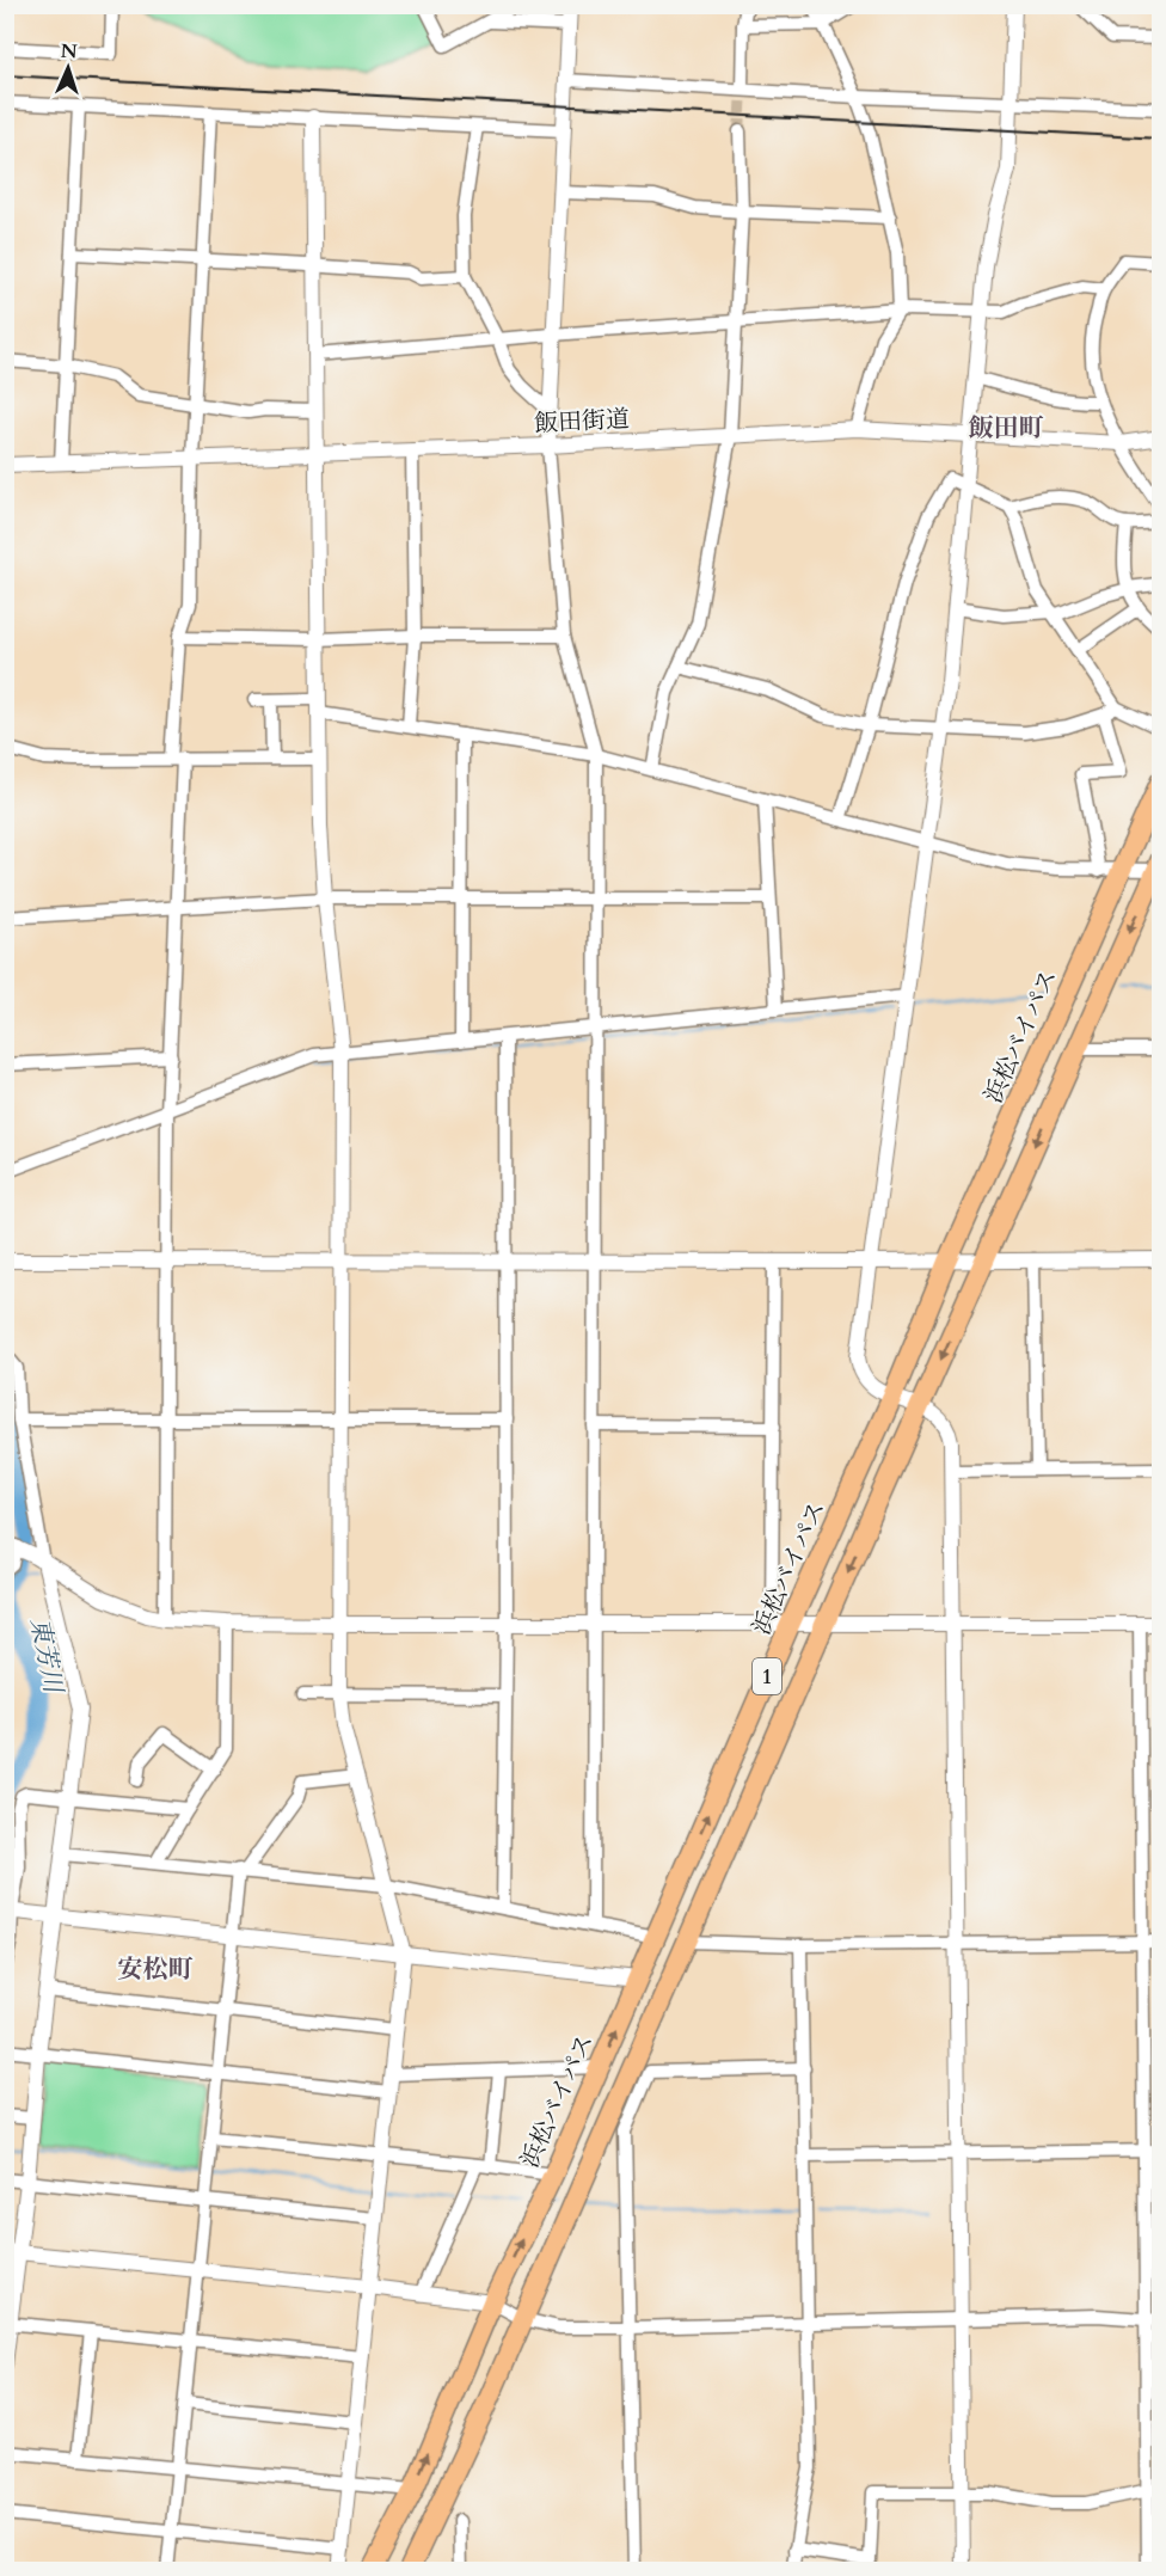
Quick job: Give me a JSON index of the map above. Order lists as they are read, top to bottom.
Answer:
{
  "streets": {
    "highway": ["浜松バイパス", "1"],
    "street": ["飯田街道"]
  },
  "districts": ["飯田町", "安松町"],
  "water": ["東芳川"],
  "north": "top"
}
